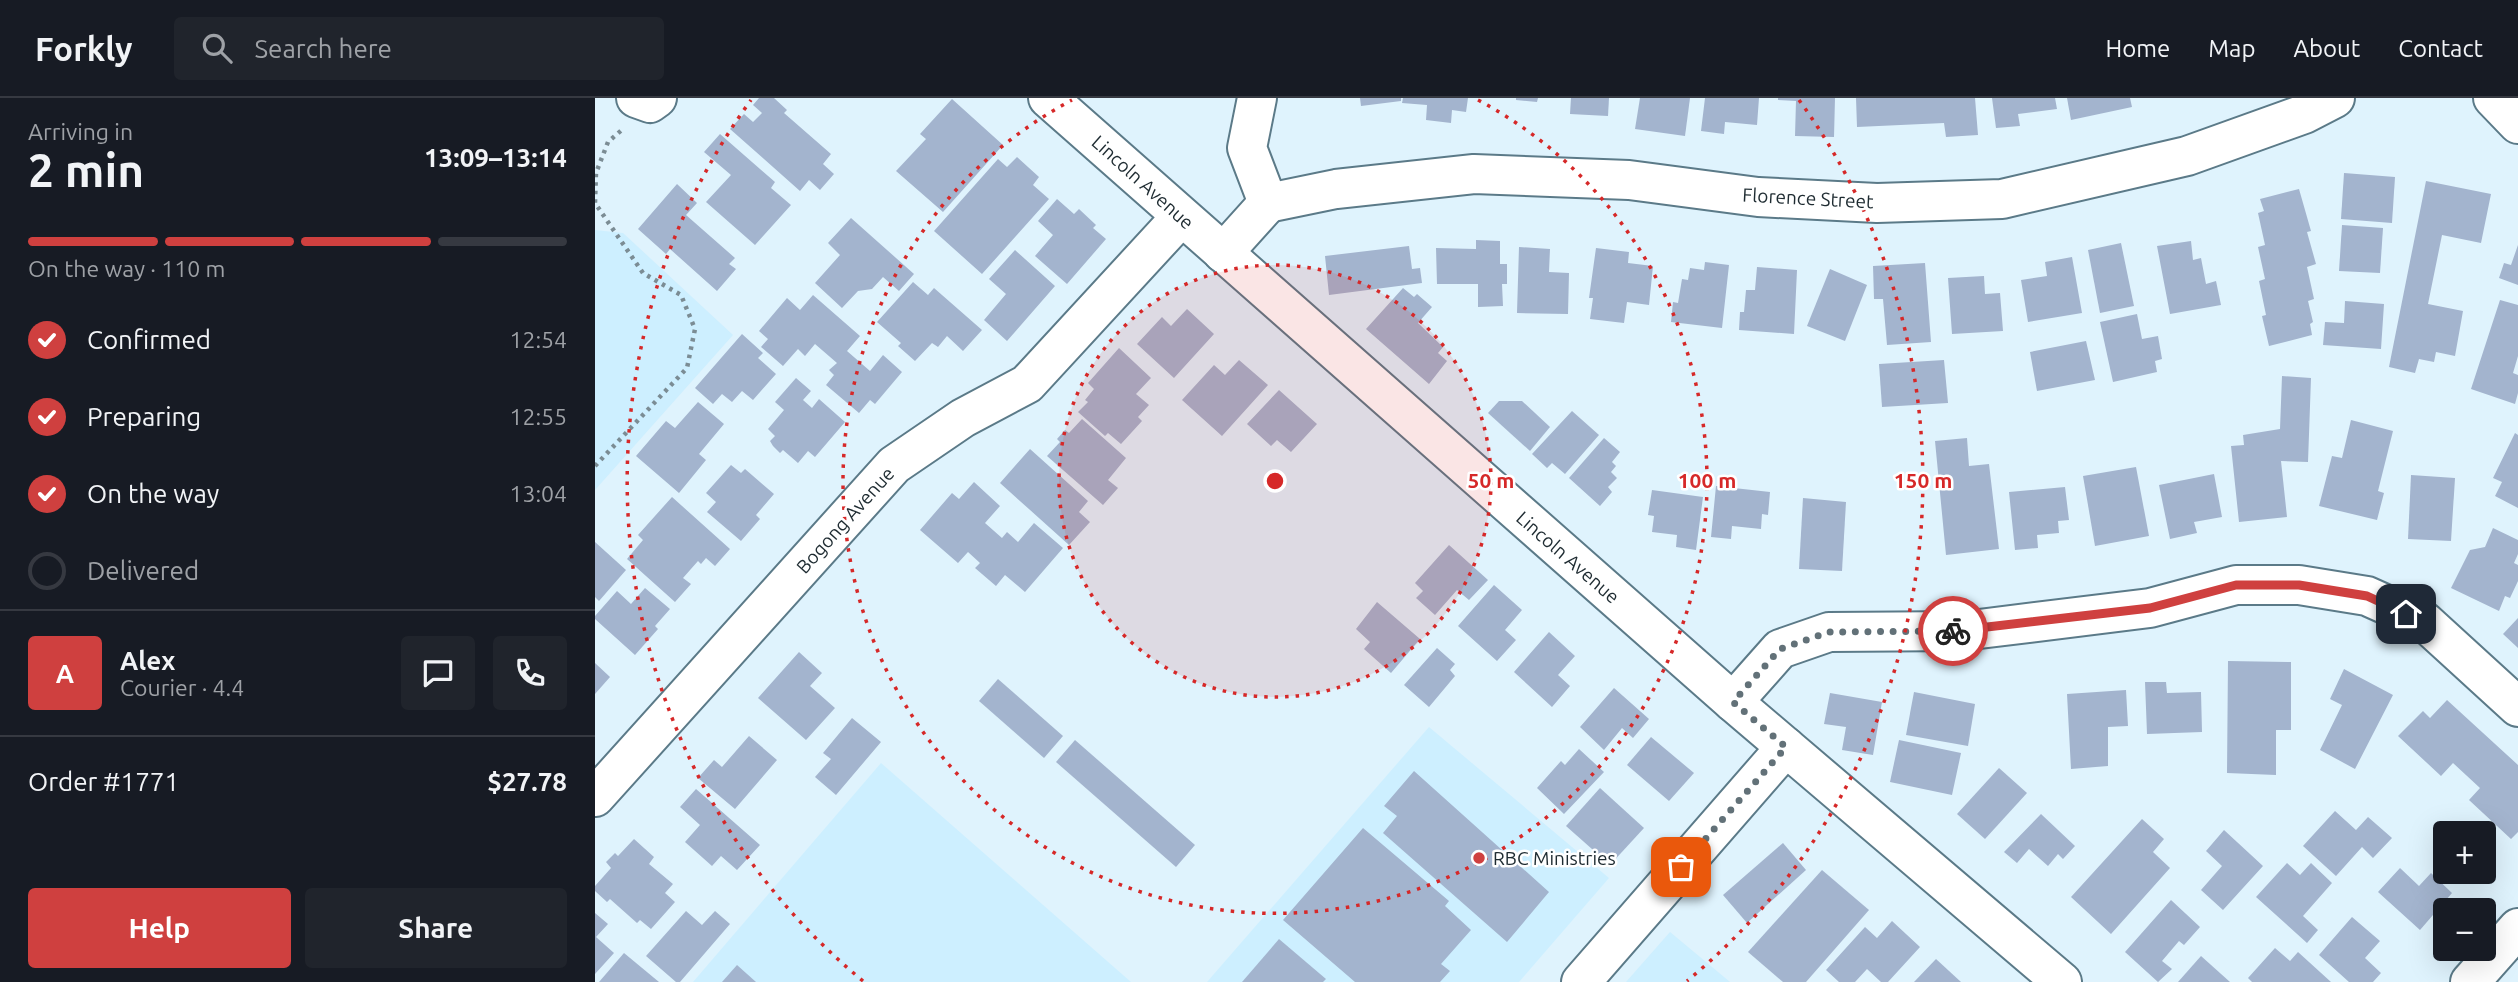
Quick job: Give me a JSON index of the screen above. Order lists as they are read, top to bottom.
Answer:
{
  "streets": {
    "street": ["Lincoln Avenue", "Florence Street", "Bogong Avenue"]
  },
  "crossings": [
    ["Lincoln Avenue", "Bogong Avenue"]
  ],
  "places": ["RBC Ministries"],
  "page": {
    "header": "Forkly",
    "search": "Search here",
    "nav": [
      "Home",
      "Map",
      "About",
      "Contact"
    ],
    "heading": ["2 min", "Arriving in", "13:09–13:14"],
    "panel": [
      "Alex",
      "Courier · 4.4",
      "Order #1771",
      "$27.78"
    ],
    "bar": "On the way · 110 m",
    "list": [
      ["Confirmed", "12:54"],
      ["Preparing", "12:55"],
      ["On the way", "13:04"],
      "Delivered"
    ],
    "round": "A",
    "map_buttons": ["+", "−"],
    "buttons": ["Help", "Share"]
  },
  "rings": ["50 m", "100 m", "150 m"]
}
